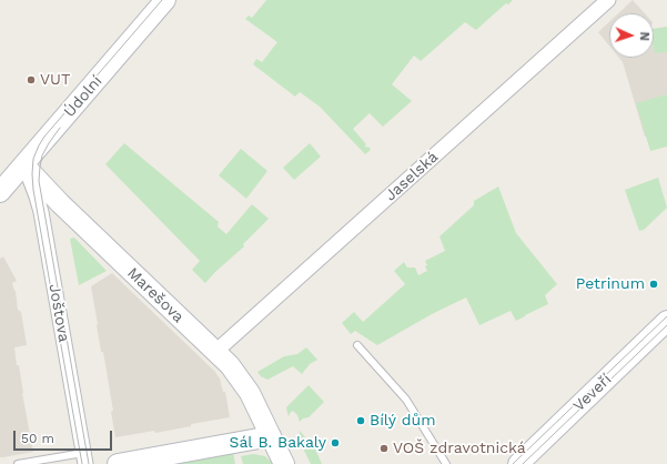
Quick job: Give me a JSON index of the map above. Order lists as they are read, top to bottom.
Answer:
{
  "streets": {
    "street": [
      "Údolní",
      "Jaselská",
      "Marešova",
      "Joštova",
      "Veveří"
    ]
  },
  "crossings": [
    ["Údolní", "Marešova"],
    ["Údolní", "Joštova"],
    ["Jaselská", "Marešova"],
    ["Marešova", "Joštova"]
  ],
  "places": [
    "VUT",
    "Petrinum",
    "Bílý dům",
    "Sál B. Bakaly",
    "VOŠ zdravotnická"
  ],
  "scale_bar": "50 m",
  "north": "right"
}
